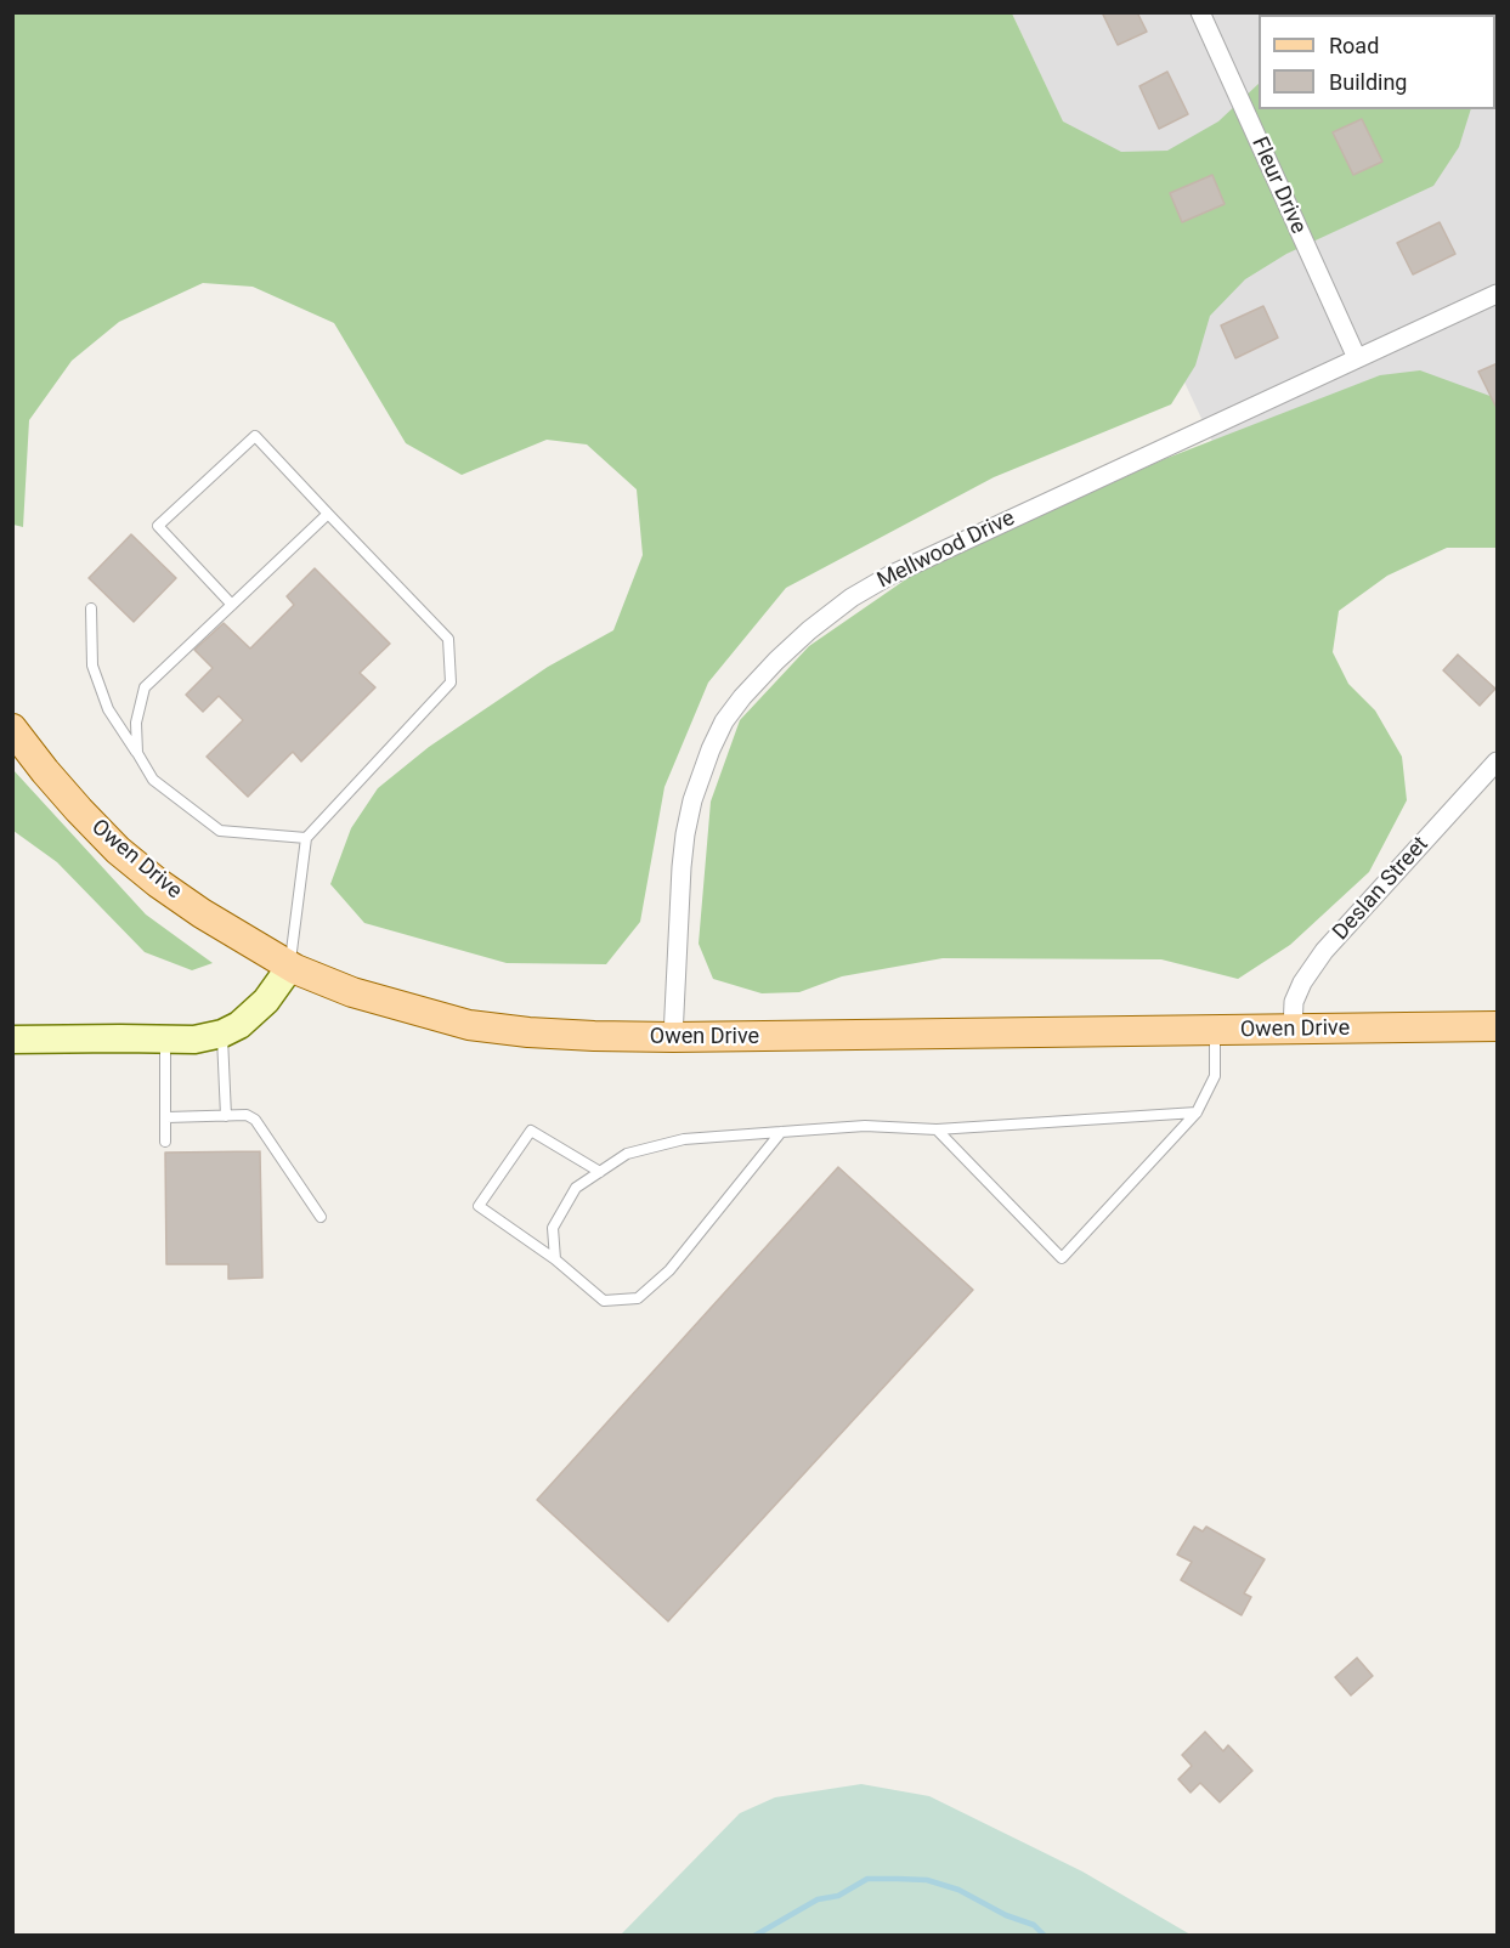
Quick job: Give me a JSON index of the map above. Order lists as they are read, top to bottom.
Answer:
{
  "streets": {
    "main road": ["Owen Drive"],
    "street": ["Fleur Drive", "Mellwood Drive", "Deslan Street"]
  },
  "crossings": [
    ["Fleur Drive", "Mellwood Drive"],
    ["Mellwood Drive", "Owen Drive"],
    ["Owen Drive", "Deslan Street"]
  ],
  "legend": ["Road", "Building"]
}
